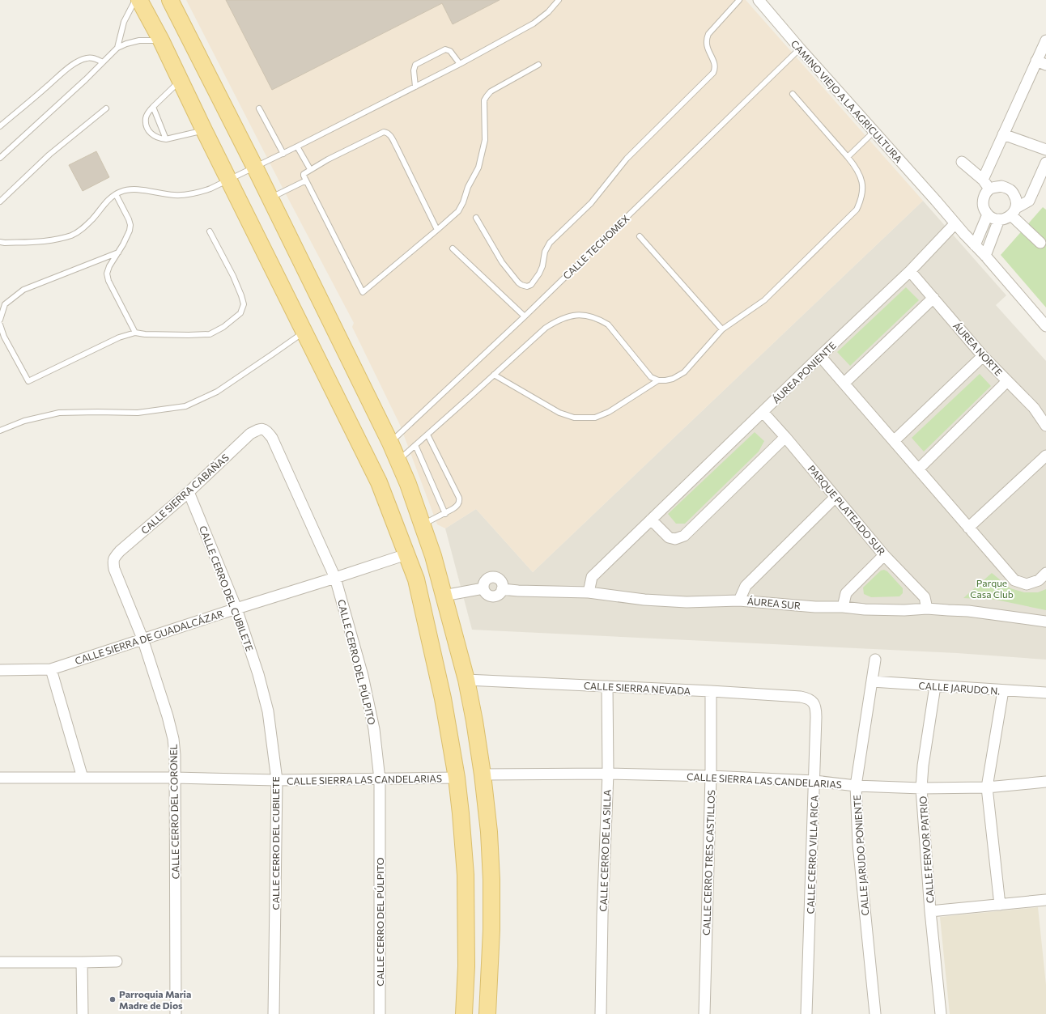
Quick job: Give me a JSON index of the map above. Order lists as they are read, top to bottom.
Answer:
{
  "streets": {
    "street": [
      "CAMINO VIEJO A LA AGRICULTURA",
      "ÁUREA NORTE",
      "ÁUREA PONIENTE",
      "CALLE SIERRA CABAÑAS",
      "PARQUE PLATEADO SUR",
      "CALLE CERRO DEL CUBILETE",
      "ÁUREA SUR",
      "CALLE SIERRA DE GUADALCÁZAR",
      "CALLE CERRO DEL PÚLPITO",
      "CALLE SIERRA NEVADA",
      "CALLE JARUDO N.",
      "CALLE SIERRA LAS CANDELARIAS",
      "CALLE CERRO DEL CORONEL",
      "CALLE FERVOR PATRIO",
      "CALLE CERRO DE LA SILLA",
      "CALLE CERRO VILLA RICA",
      "CALLE JARUDO PONIENTE",
      "CALLE CERRO TRES CASTILLOS"
    ],
    "lane": ["CALLE TECHOMEX"]
  },
  "crossings": [
    ["CAMINO VIEJO A LA AGRICULTURA", "CALLE TECHOMEX"],
    ["CAMINO VIEJO A LA AGRICULTURA", "ÁUREA PONIENTE"],
    ["ÁUREA NORTE", "ÁUREA PONIENTE"],
    ["ÁUREA PONIENTE", "PARQUE PLATEADO SUR"],
    ["ÁUREA PONIENTE", "ÁUREA SUR"],
    ["CALLE SIERRA CABAÑAS", "CALLE CERRO DEL CUBILETE"],
    ["CALLE SIERRA CABAÑAS", "CALLE CERRO DEL PÚLPITO"],
    ["CALLE SIERRA CABAÑAS", "CALLE CERRO DEL CORONEL"],
    ["PARQUE PLATEADO SUR", "ÁUREA SUR"],
    ["CALLE CERRO DEL CUBILETE", "CALLE SIERRA DE GUADALCÁZAR"],
    ["CALLE CERRO DEL CUBILETE", "CALLE SIERRA LAS CANDELARIAS"],
    ["CALLE SIERRA DE GUADALCÁZAR", "CALLE CERRO DEL PÚLPITO"],
    ["CALLE SIERRA DE GUADALCÁZAR", "CALLE CERRO DEL CORONEL"],
    ["CALLE CERRO DEL PÚLPITO", "CALLE SIERRA LAS CANDELARIAS"],
    ["CALLE SIERRA NEVADA", "CALLE CERRO DE LA SILLA"],
    ["CALLE SIERRA NEVADA", "CALLE CERRO VILLA RICA"],
    ["CALLE SIERRA NEVADA", "CALLE CERRO TRES CASTILLOS"],
    ["CALLE JARUDO N.", "CALLE FERVOR PATRIO"],
    ["CALLE JARUDO N.", "CALLE JARUDO PONIENTE"],
    ["CALLE SIERRA LAS CANDELARIAS", "CALLE CERRO DEL CORONEL"],
    ["CALLE SIERRA LAS CANDELARIAS", "CALLE FERVOR PATRIO"],
    ["CALLE SIERRA LAS CANDELARIAS", "CALLE CERRO DE LA SILLA"],
    ["CALLE SIERRA LAS CANDELARIAS", "CALLE CERRO VILLA RICA"],
    ["CALLE SIERRA LAS CANDELARIAS", "CALLE JARUDO PONIENTE"],
    ["CALLE SIERRA LAS CANDELARIAS", "CALLE CERRO TRES CASTILLOS"]
  ],
  "parks": ["Parque Casa Club"],
  "places": ["Parroquia Maria Madre de Dios"]
}
